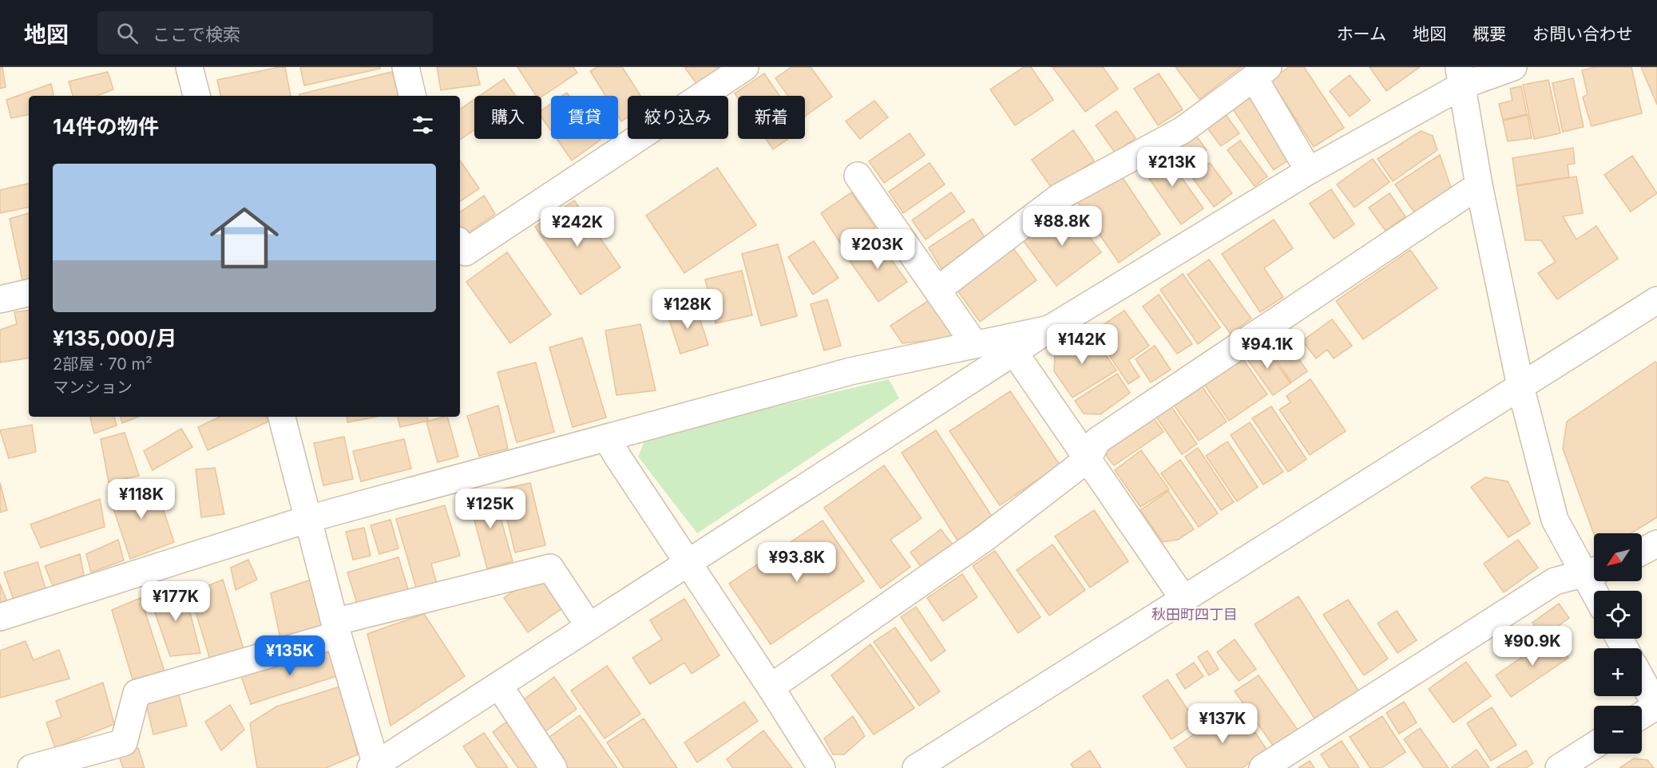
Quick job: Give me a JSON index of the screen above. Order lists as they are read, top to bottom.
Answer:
{
  "districts": ["秋田町四丁目"],
  "north": "bottom left",
  "page": {
    "header": "地図",
    "search": "ここで検索",
    "nav": [
      "ホーム",
      "地図",
      "概要",
      "お問い合わせ"
    ],
    "chip": [
      "購入",
      "賃貸",
      "絞り込み",
      "新着"
    ],
    "heading": "14件の物件",
    "price": [
      "¥213K",
      "¥88.8K",
      "¥242K",
      "¥203K",
      "¥128K",
      "¥142K",
      "¥94.1K",
      "¥118K",
      "¥125K",
      "¥93.8K",
      "¥177K",
      "¥90.9K",
      "¥135K",
      "¥137K"
    ],
    "list": [
      {
        "name": "¥135,000/月",
        "note": "2部屋 · 70 m² · マンション"
      }
    ],
    "map_buttons": ["+", "−"]
  }
}
